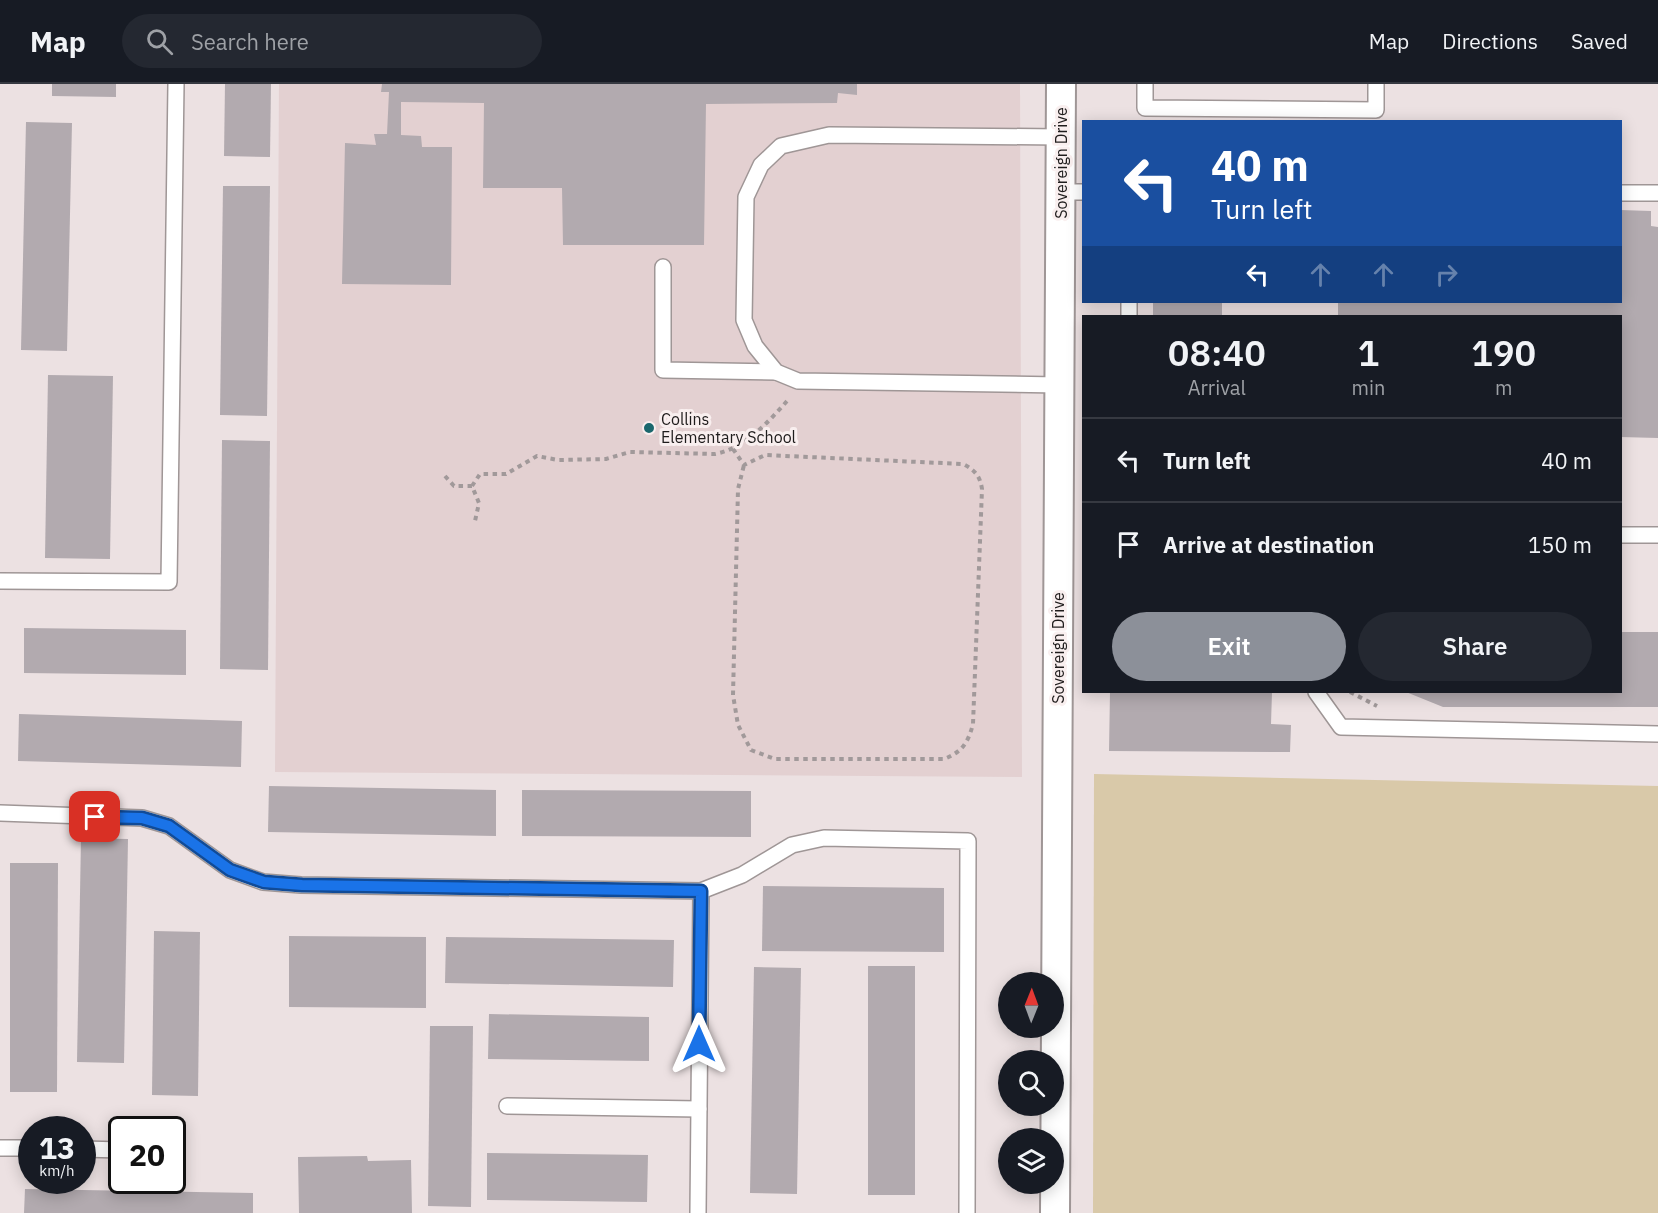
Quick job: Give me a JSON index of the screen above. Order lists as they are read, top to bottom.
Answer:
{
  "streets": {
    "street": ["Sovereign Drive"]
  },
  "places": ["Collins Elementary School"],
  "north": "top",
  "page": {
    "header": "Map",
    "search": "Search here",
    "nav": ["Map", "Directions", "Saved"],
    "turn": ["40 m", "Turn left"],
    "eta": [
      "08:40",
      "Arrival",
      "1",
      "min",
      "190",
      "m"
    ],
    "list": [
      {
        "name": "Turn left",
        "value": "40 m"
      },
      {
        "name": "Arrive at destination",
        "value": "150 m"
      }
    ],
    "buttons": ["Exit", "Share"],
    "speed": "13 km/h",
    "limit": "20"
  }
}
